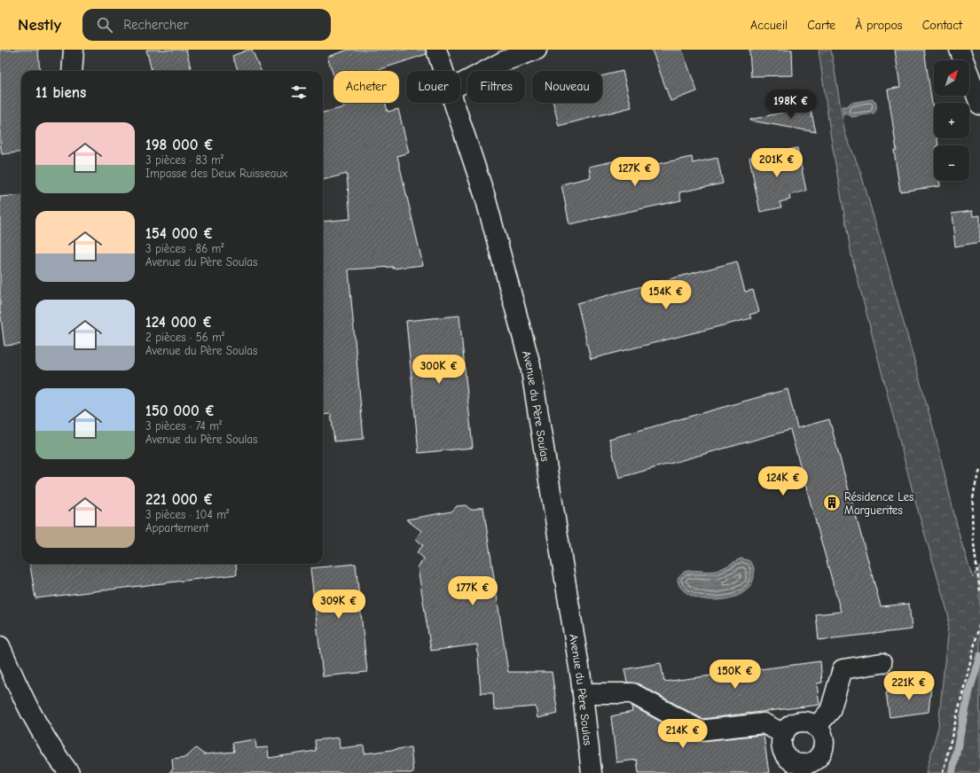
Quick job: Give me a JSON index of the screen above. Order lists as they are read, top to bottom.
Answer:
{
  "streets": {
    "main road": ["Avenue du Père Soulas"]
  },
  "places": {
    "building": ["Résidence Les Marguerites"]
  },
  "north": "top right",
  "page": {
    "header": "Nestly",
    "search": "Rechercher",
    "nav": [
      "Accueil",
      "Carte",
      "À propos",
      "Contact"
    ],
    "map_buttons": ["+", "−"],
    "chip": [
      "Acheter",
      "Louer",
      "Filtres",
      "Nouveau"
    ],
    "heading": "11 biens",
    "price": [
      "198K €",
      "201K €",
      "127K €",
      "154K €",
      "300K €",
      "124K €",
      "177K €",
      "309K €",
      "150K €",
      "221K €",
      "214K €"
    ],
    "list": [
      {
        "name": "198 000 €",
        "note": "3 pièces · 83 m² · Impasse des Deux Ruisseaux"
      },
      {
        "name": "154 000 €",
        "note": "3 pièces · 86 m² · Avenue du Père Soulas"
      },
      {
        "name": "124 000 €",
        "note": "2 pièces · 56 m² · Avenue du Père Soulas"
      },
      {
        "name": "150 000 €",
        "note": "3 pièces · 74 m² · Avenue du Père Soulas"
      },
      {
        "name": "221 000 €",
        "note": "3 pièces · 104 m² · Appartement"
      }
    ]
  }
}
